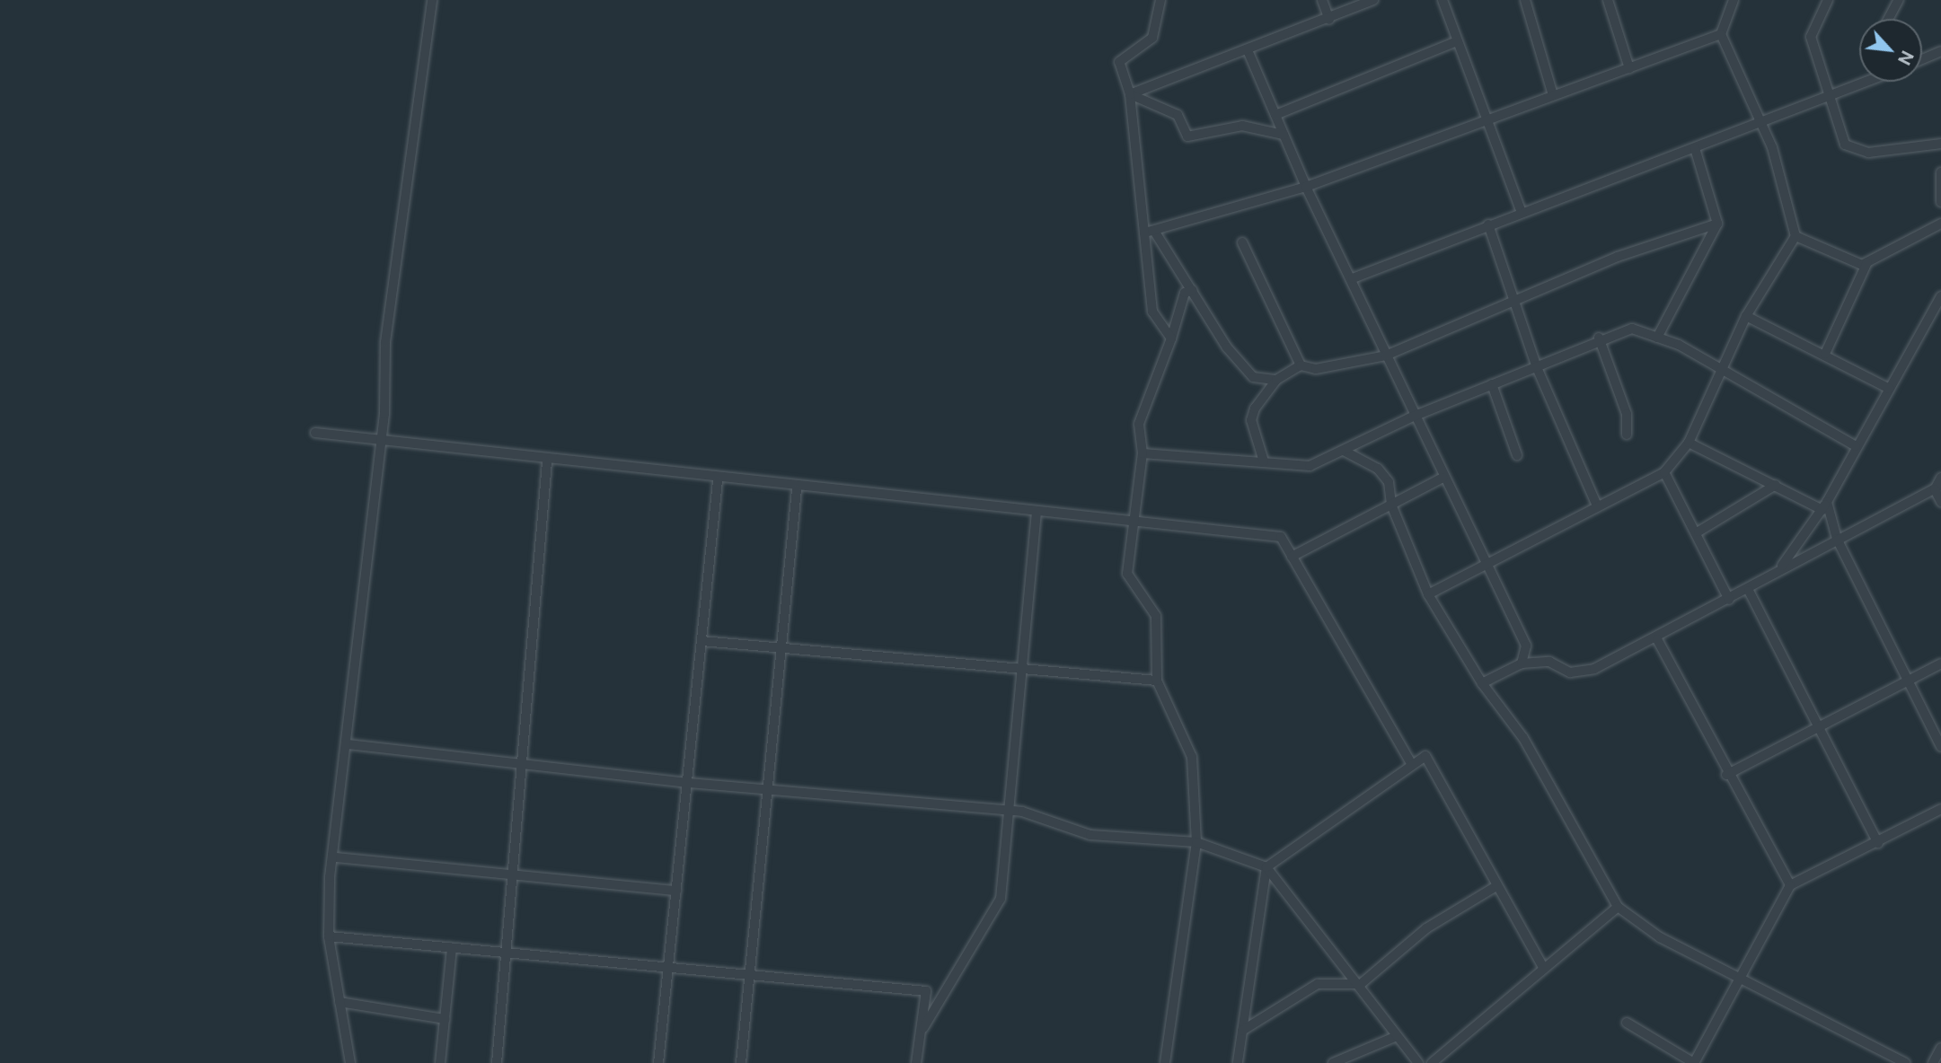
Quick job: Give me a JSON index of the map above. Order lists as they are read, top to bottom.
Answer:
{
  "north": "bottom right"
}
